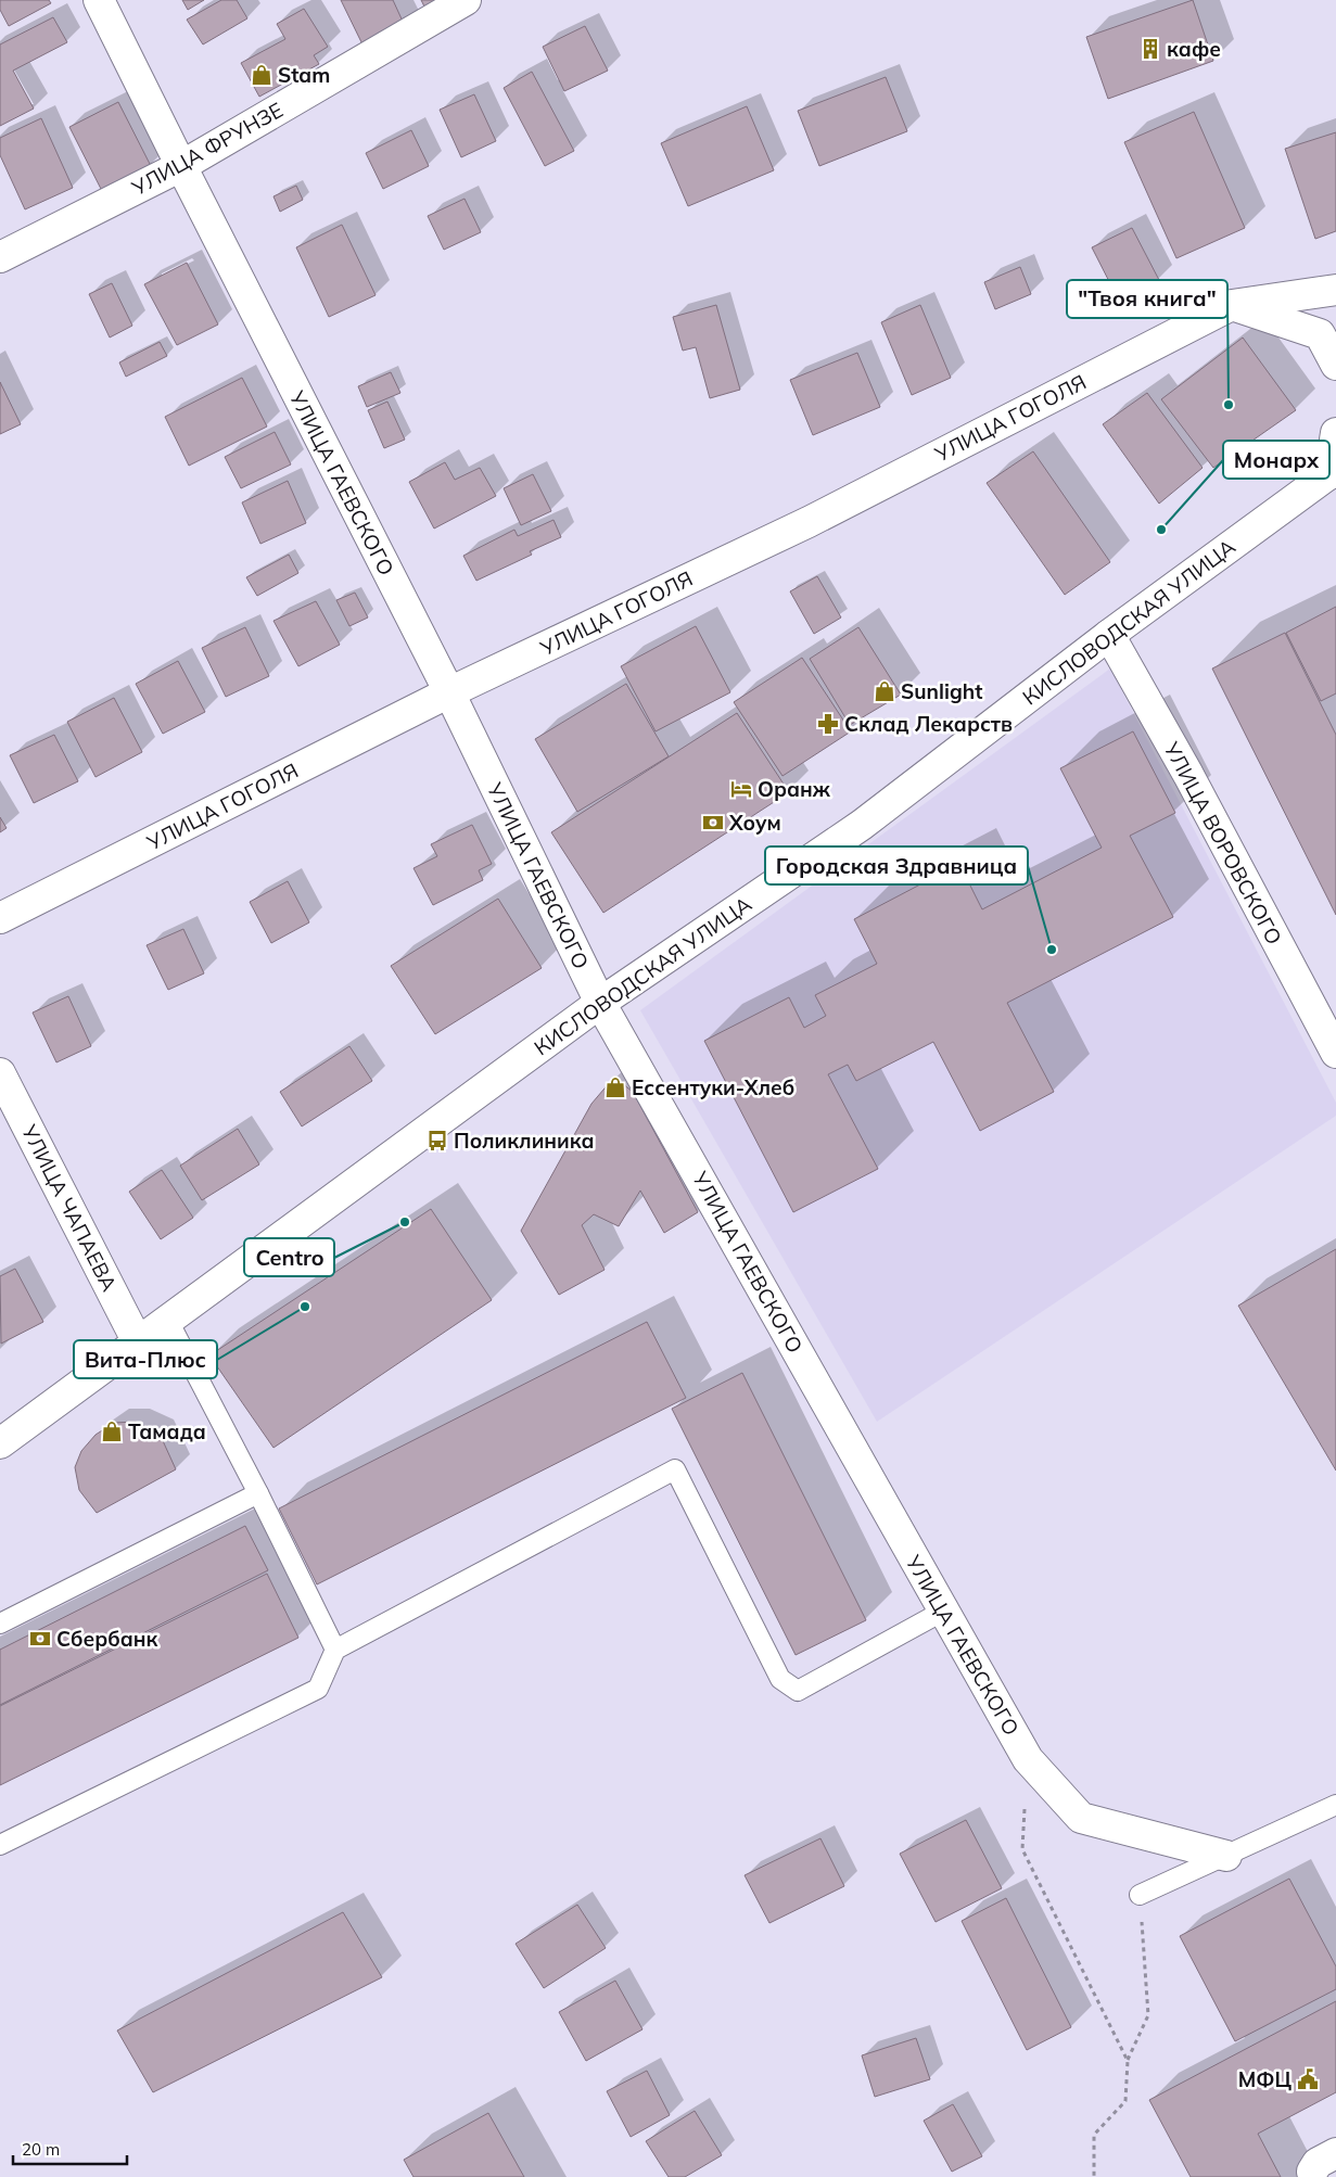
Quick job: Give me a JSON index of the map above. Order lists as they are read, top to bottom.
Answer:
{
  "streets": {
    "street": [
      "УЛИЦА ФРУНЗЕ",
      "УЛИЦА ГОГОЛЯ",
      "УЛИЦА ГАЕВСКОГО",
      "КИСЛОВОДСКАЯ УЛИЦА",
      "УЛИЦА ВОРОВСКОГО",
      "УЛИЦА ЧАПАЕВА"
    ]
  },
  "crossings": [
    ["УЛИЦА ФРУНЗЕ", "УЛИЦА ГАЕВСКОГО"],
    ["УЛИЦА ГОГОЛЯ", "УЛИЦА ГАЕВСКОГО"],
    ["УЛИЦА ГАЕВСКОГО", "КИСЛОВОДСКАЯ УЛИЦА"],
    ["КИСЛОВОДСКАЯ УЛИЦА", "УЛИЦА ВОРОВСКОГО"],
    ["КИСЛОВОДСКАЯ УЛИЦА", "УЛИЦА ЧАПАЕВА"]
  ],
  "places": {
    "building": ["кафе"],
    "shop": [
      "Stam",
      "Sunlight",
      "Ессентуки-Хлеб",
      "Тамада"
    ],
    "other": [
      "\"Твоя книга\"",
      "Монарх",
      "Городская Здравница",
      "Centro",
      "Вита-Плюс"
    ],
    "pharmacy": ["Склад Лекарств"],
    "hotel": ["Оранж"],
    "bank": ["Хоум", "Сбербанк"],
    "bus stop": ["Поликлиника"],
    "public building": ["МФЦ"]
  },
  "scale_bar": "20 m"
}
